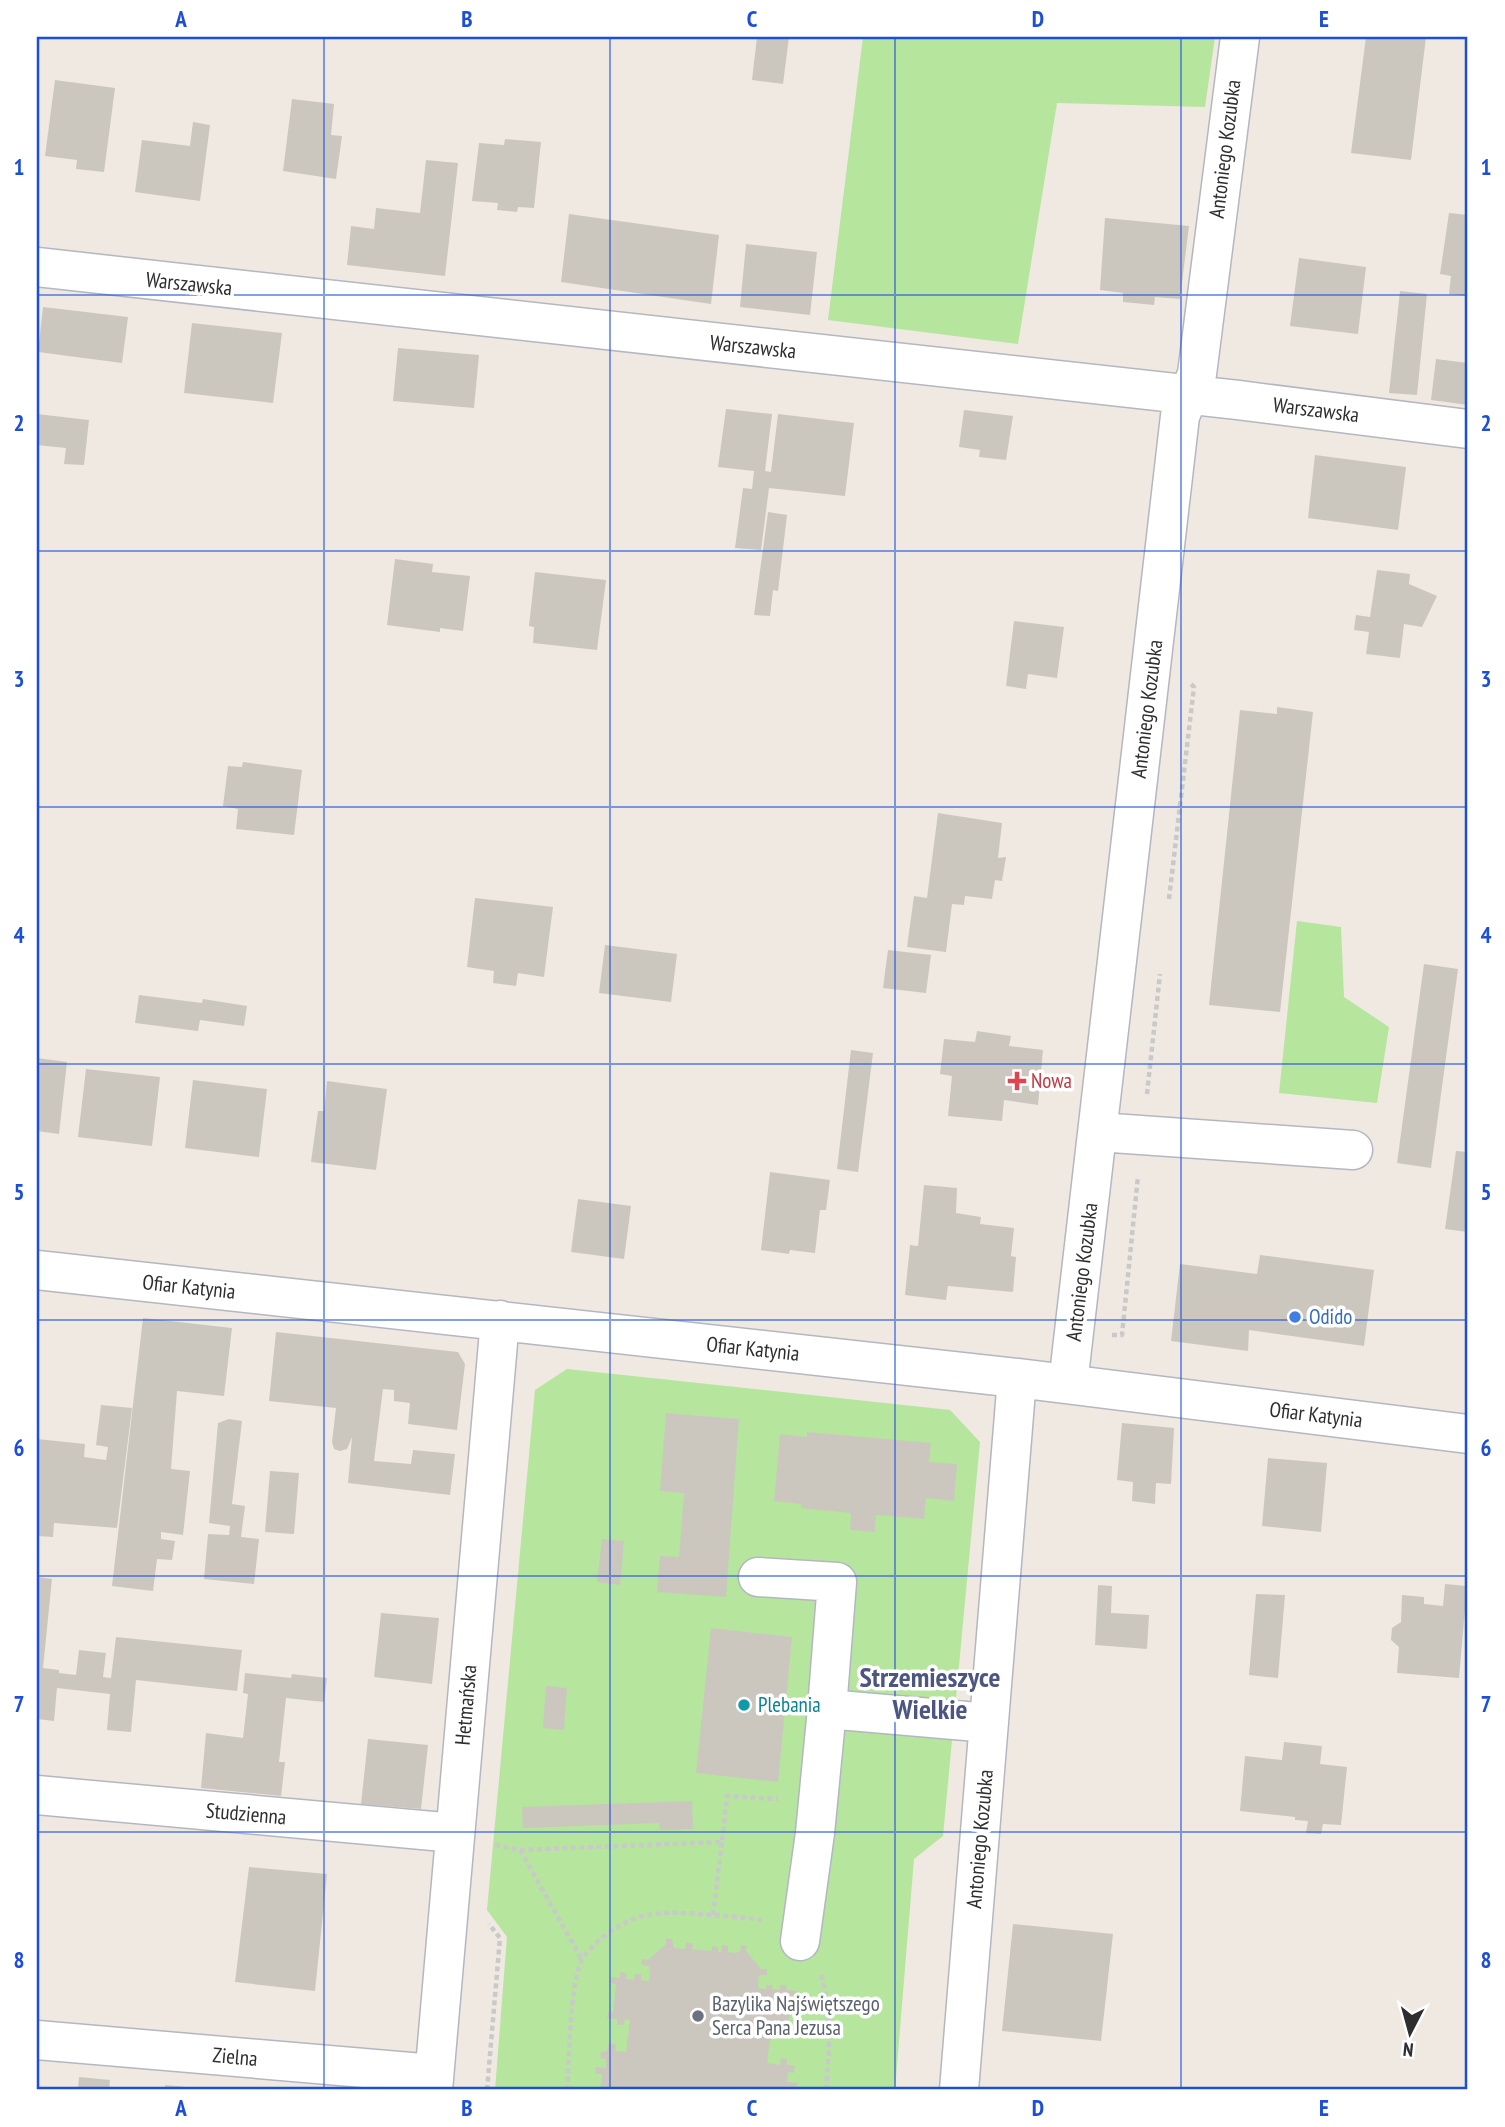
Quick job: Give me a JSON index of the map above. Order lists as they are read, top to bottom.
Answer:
{
  "streets": {
    "street": [
      "Antoniego Kozubka",
      "Warszawska",
      "Ofiar Katynia",
      "Hetmańska",
      "Studzienna",
      "Zielna"
    ]
  },
  "crossings": [
    ["Antoniego Kozubka", "Warszawska"],
    ["Antoniego Kozubka", "Ofiar Katynia"],
    ["Ofiar Katynia", "Hetmańska"],
    ["Hetmańska", "Studzienna"],
    ["Hetmańska", "Zielna"]
  ],
  "districts": ["Strzemieszyce Wielkie"],
  "places": {
    "health": ["Nowa"],
    "other": ["Odido", "Plebania", "Bazylika Najświętszego Serca Pana Jezusa"]
  },
  "north": "bottom",
  "grid": {
    "columns": [
      "A",
      "B",
      "C",
      "D",
      "E"
    ],
    "rows": [
      "1",
      "2",
      "3",
      "4",
      "5",
      "6",
      "7",
      "8"
    ]
  }
}
